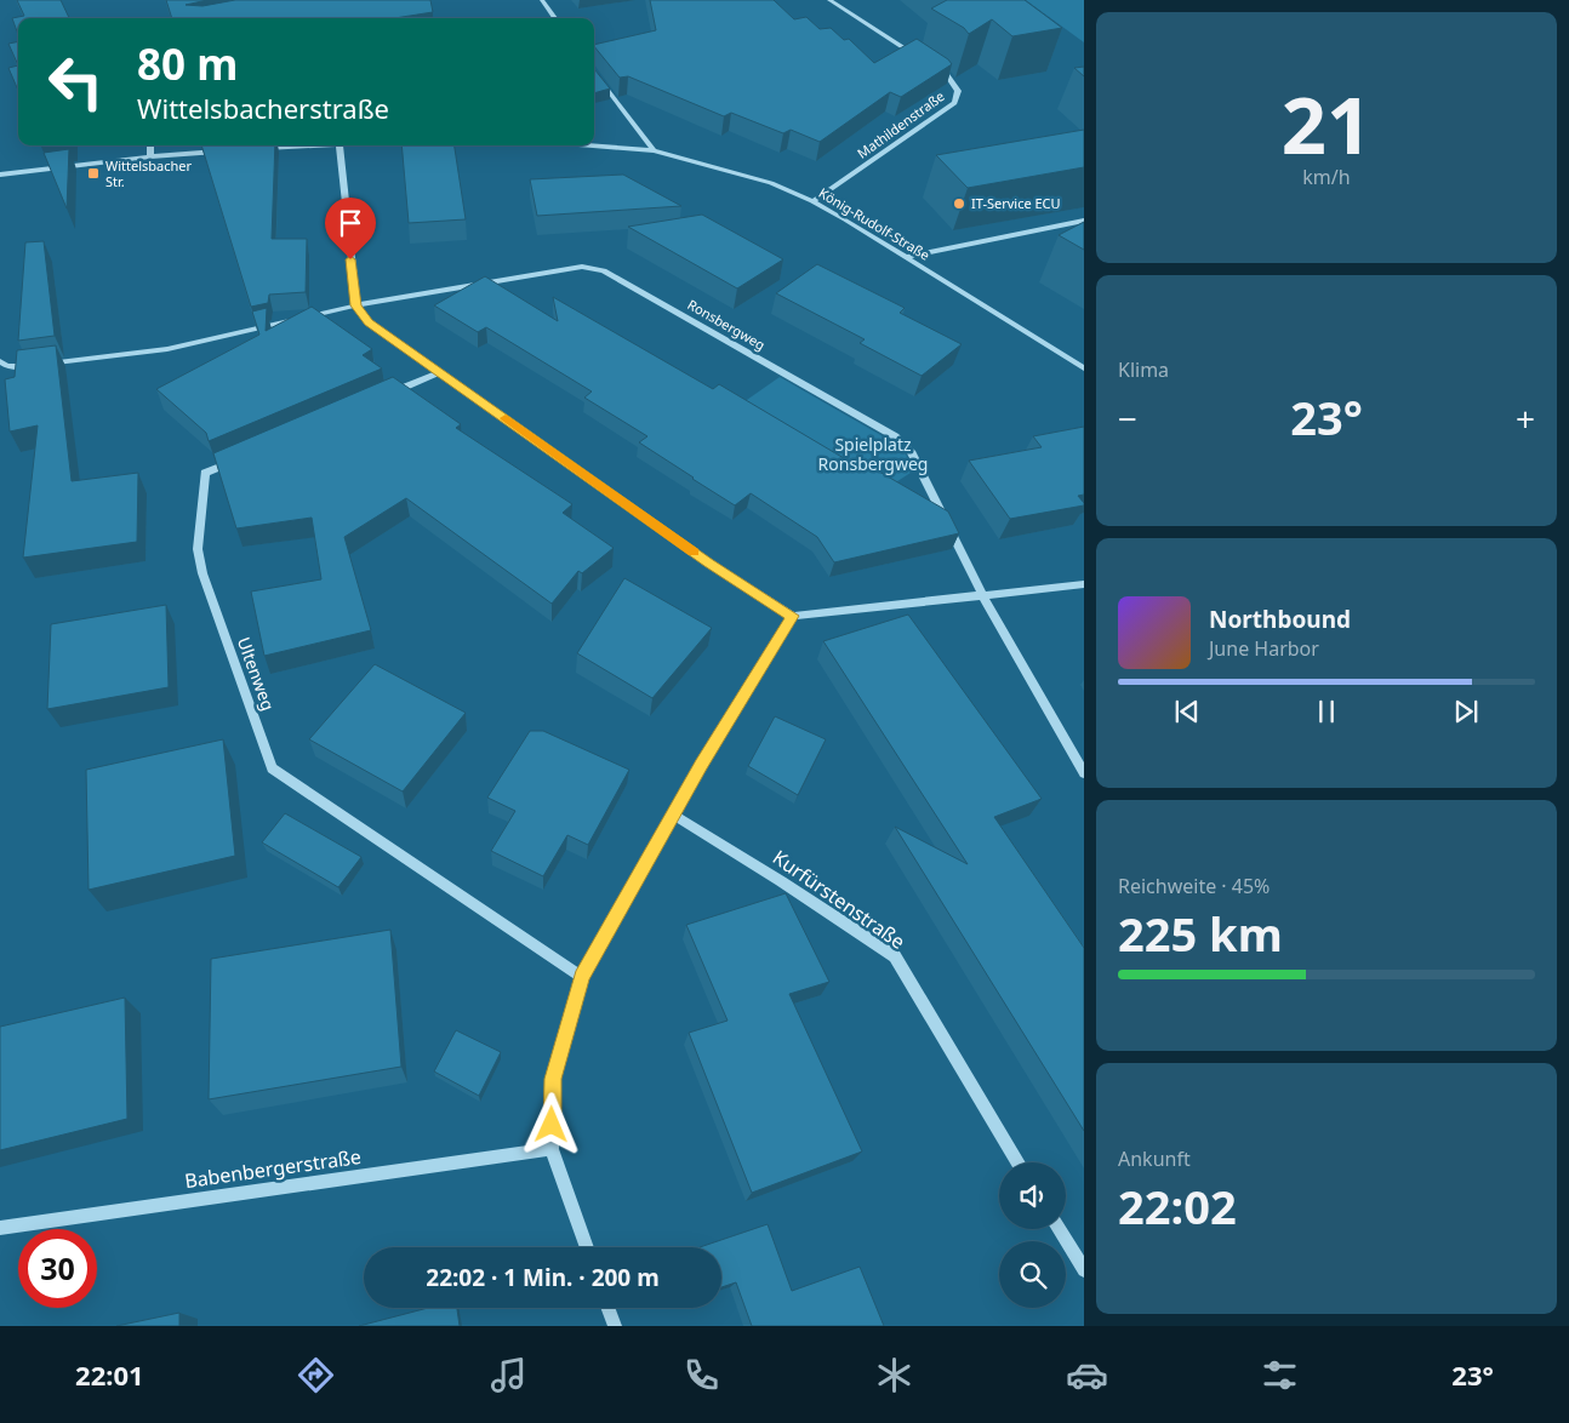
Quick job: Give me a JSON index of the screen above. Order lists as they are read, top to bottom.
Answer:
{
  "streets": {
    "street": [
      "Mathildenstraße",
      "König-Rudolf-Straße",
      "Ronsbergweg",
      "Ultenweg",
      "Kurfürstenstraße",
      "Babenbergerstraße"
    ]
  },
  "crossings": [
    ["Mathildenstraße", "König-Rudolf-Straße"]
  ],
  "parks": ["Spielplatz Ronsbergweg"],
  "places": {
    "transit": ["Wittelsbacher Str."],
    "other": ["IT-Service ECU"]
  },
  "page": {
    "tile": [
      ["21", "km/h"],
      "Klima",
      ["Reichweite · 45%", "225 km"],
      ["Ankunft", "22:02"]
    ],
    "turn": ["80 m", "Wittelsbacherstraße"],
    "heat": ["−", "23°", "+"],
    "song": ["Northbound", "June Harbor"],
    "limit": "30",
    "trip": "22:02 · 1 Min. · 200 m",
    "tabs": ["22:01", "23°"]
  }
}
